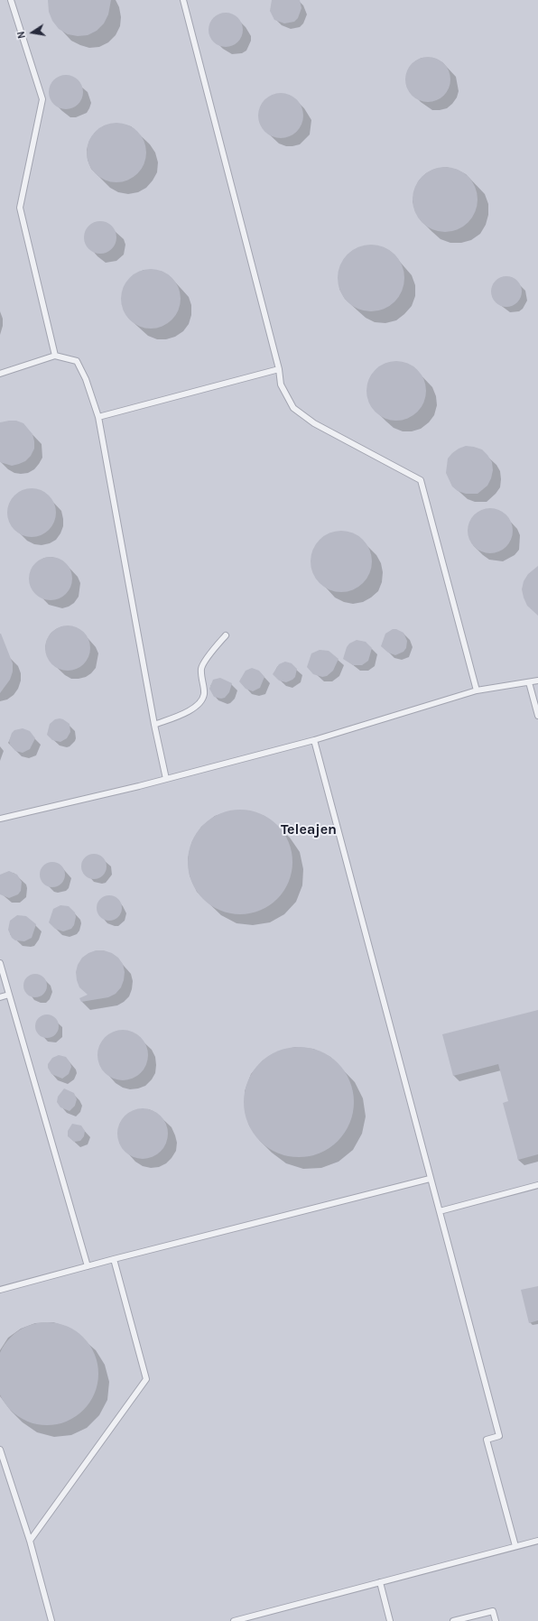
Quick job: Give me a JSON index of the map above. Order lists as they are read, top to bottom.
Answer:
{
  "districts": ["Teleajen"],
  "north": "left"
}
